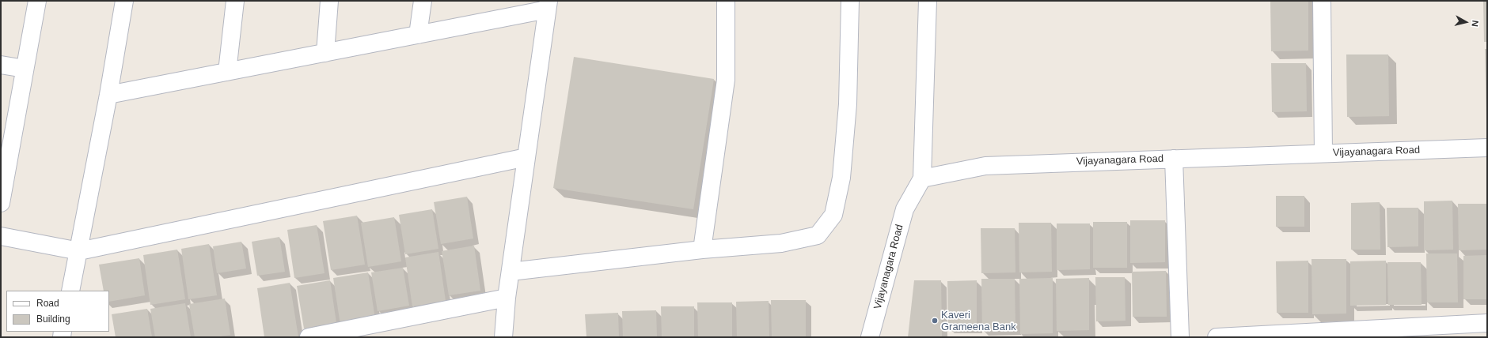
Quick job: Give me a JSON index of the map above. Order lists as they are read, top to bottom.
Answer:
{
  "streets": {
    "street": ["Vijayanagara Road"]
  },
  "places": ["Kaveri Grameena Bank"],
  "legend": ["Road", "Building"],
  "north": "right"
}
